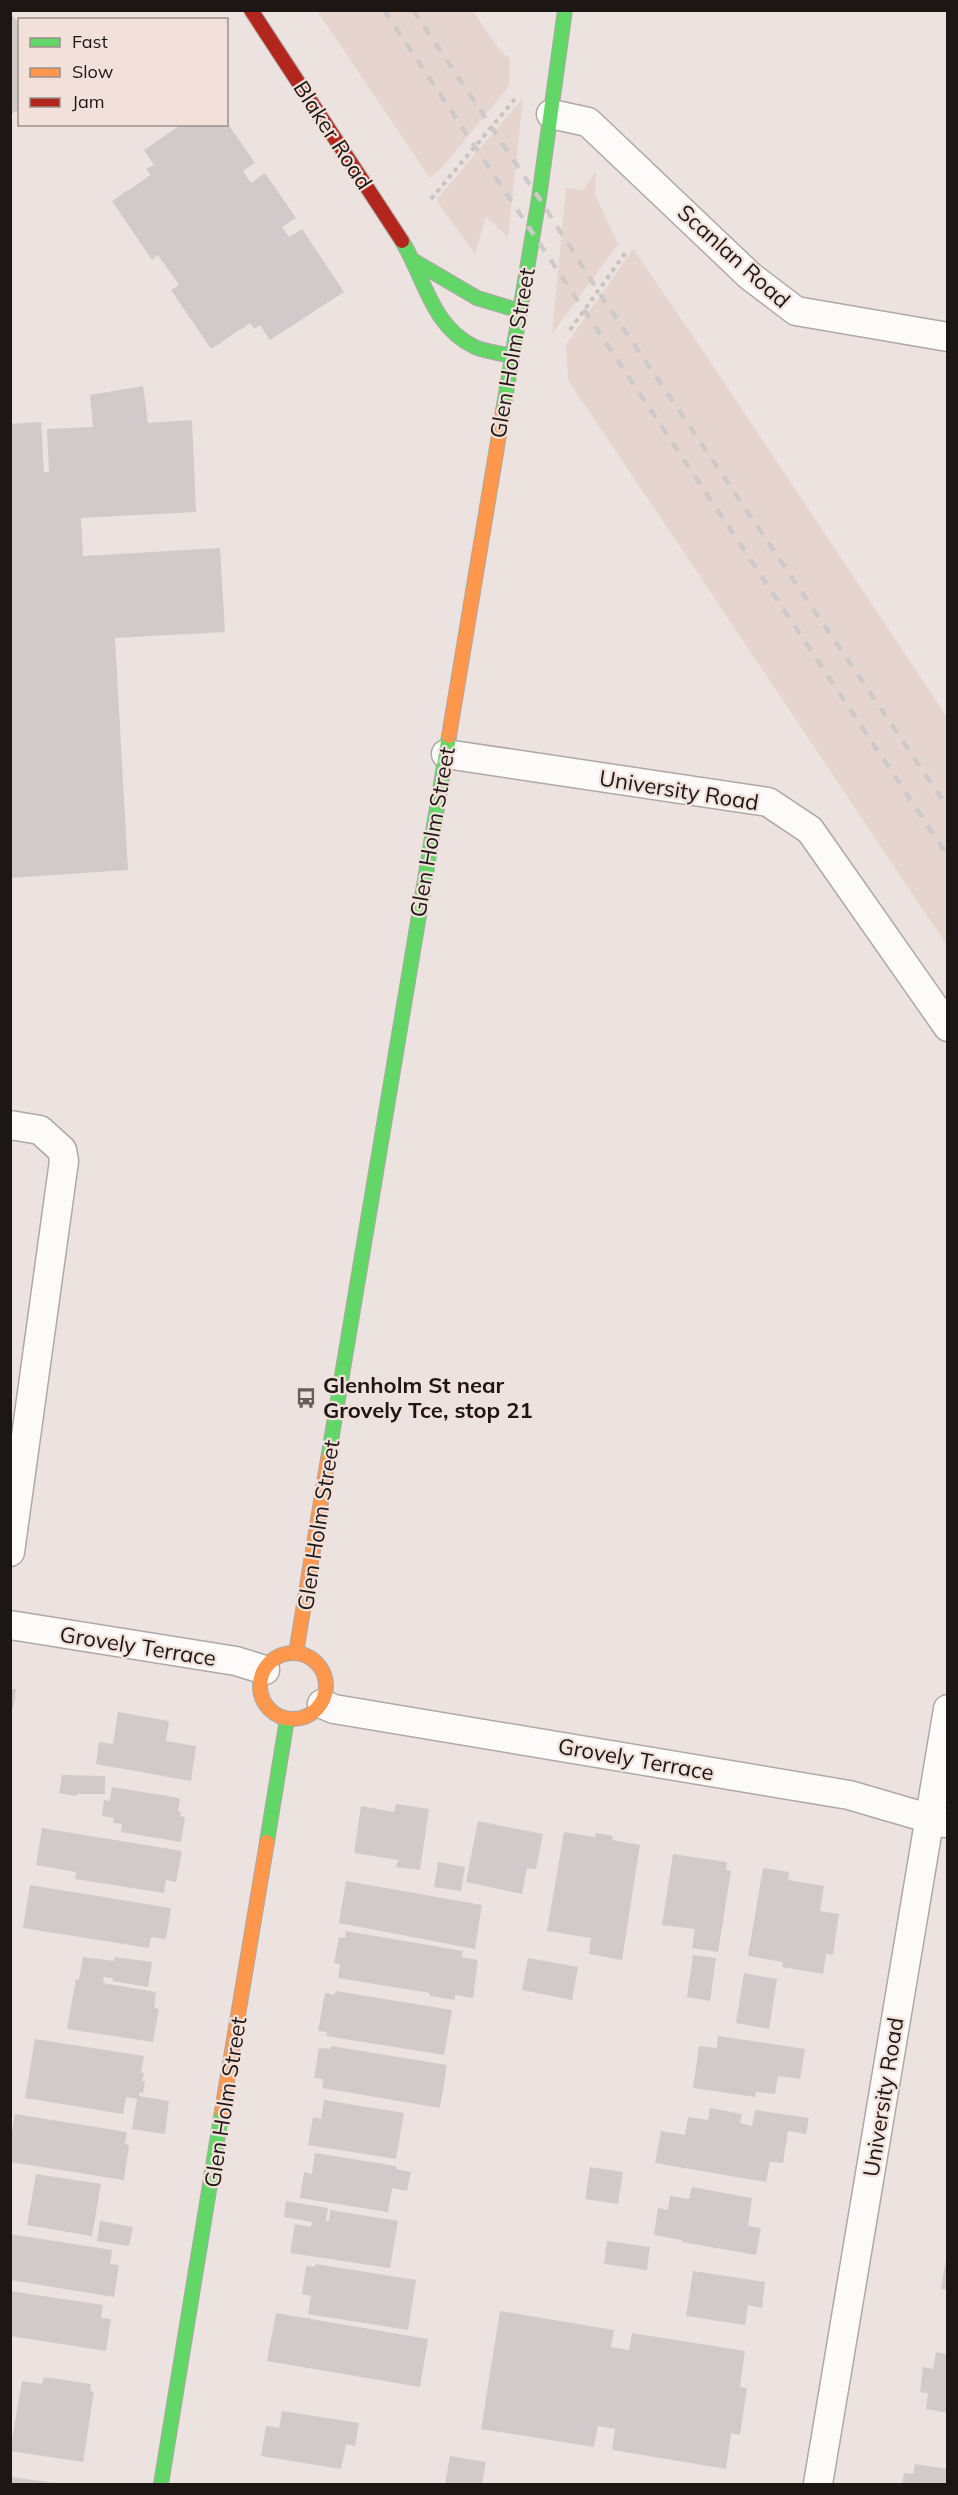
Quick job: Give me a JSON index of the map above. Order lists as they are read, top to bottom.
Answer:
{
  "streets": {
    "street": [
      "Blaker Road",
      "Scanlan Road",
      "Glen Holm Street",
      "University Road",
      "Grovely Terrace"
    ]
  },
  "crossings": [
    ["Blaker Road", "Glen Holm Street"],
    ["Scanlan Road", "Glen Holm Street"],
    ["Glen Holm Street", "University Road"],
    ["Glen Holm Street", "Grovely Terrace"],
    ["University Road", "Grovely Terrace"]
  ],
  "places": {
    "bus stop": ["Glenholm St near Grovely Tce, stop 21"]
  },
  "legend": ["Fast", "Slow", "Jam"]
}
